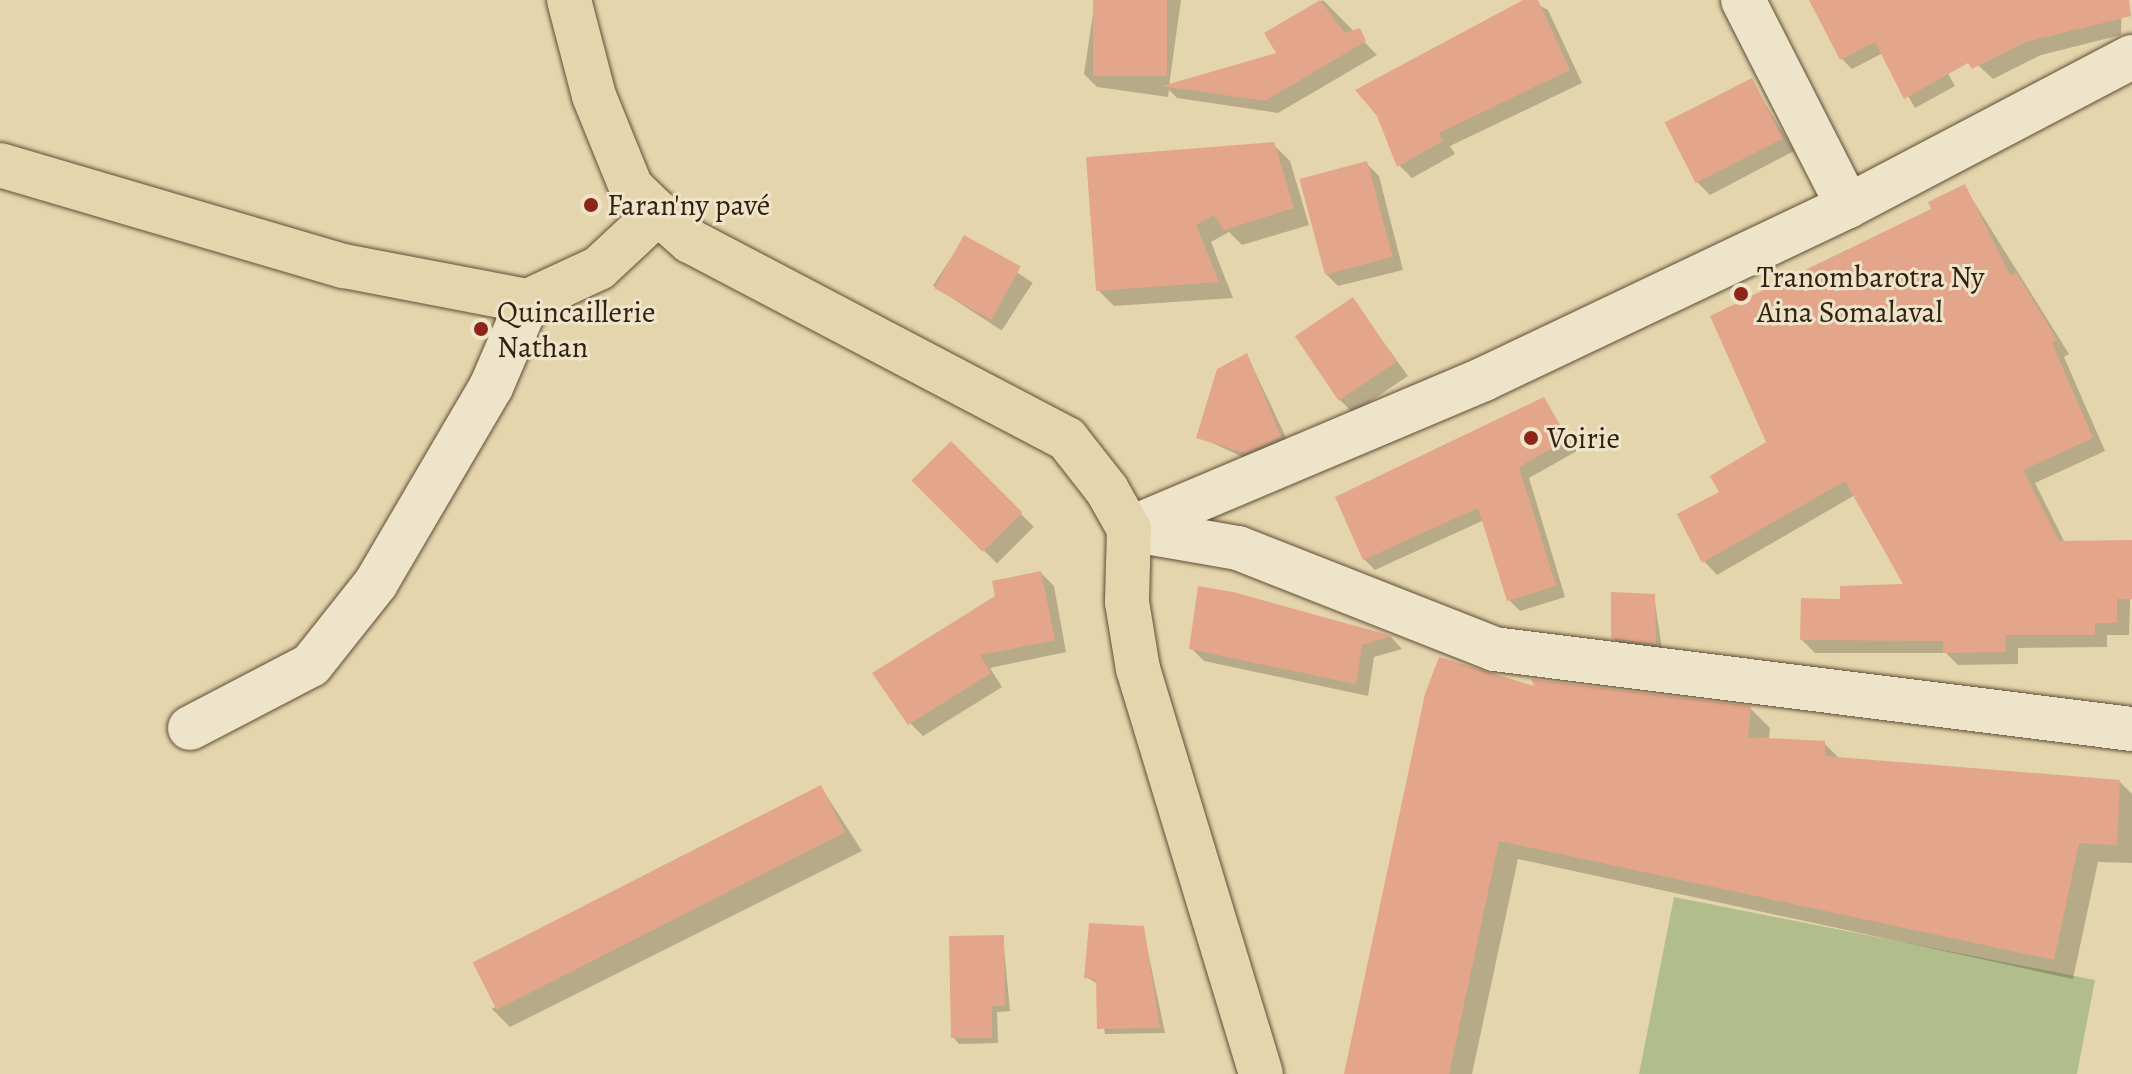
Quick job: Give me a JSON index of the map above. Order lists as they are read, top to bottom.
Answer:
{
  "places": [
    "Faran'ny pavé",
    "Tranombarotra Ny Aina Somalaval",
    "Quincaillerie Nathan",
    "Voirie"
  ]
}
